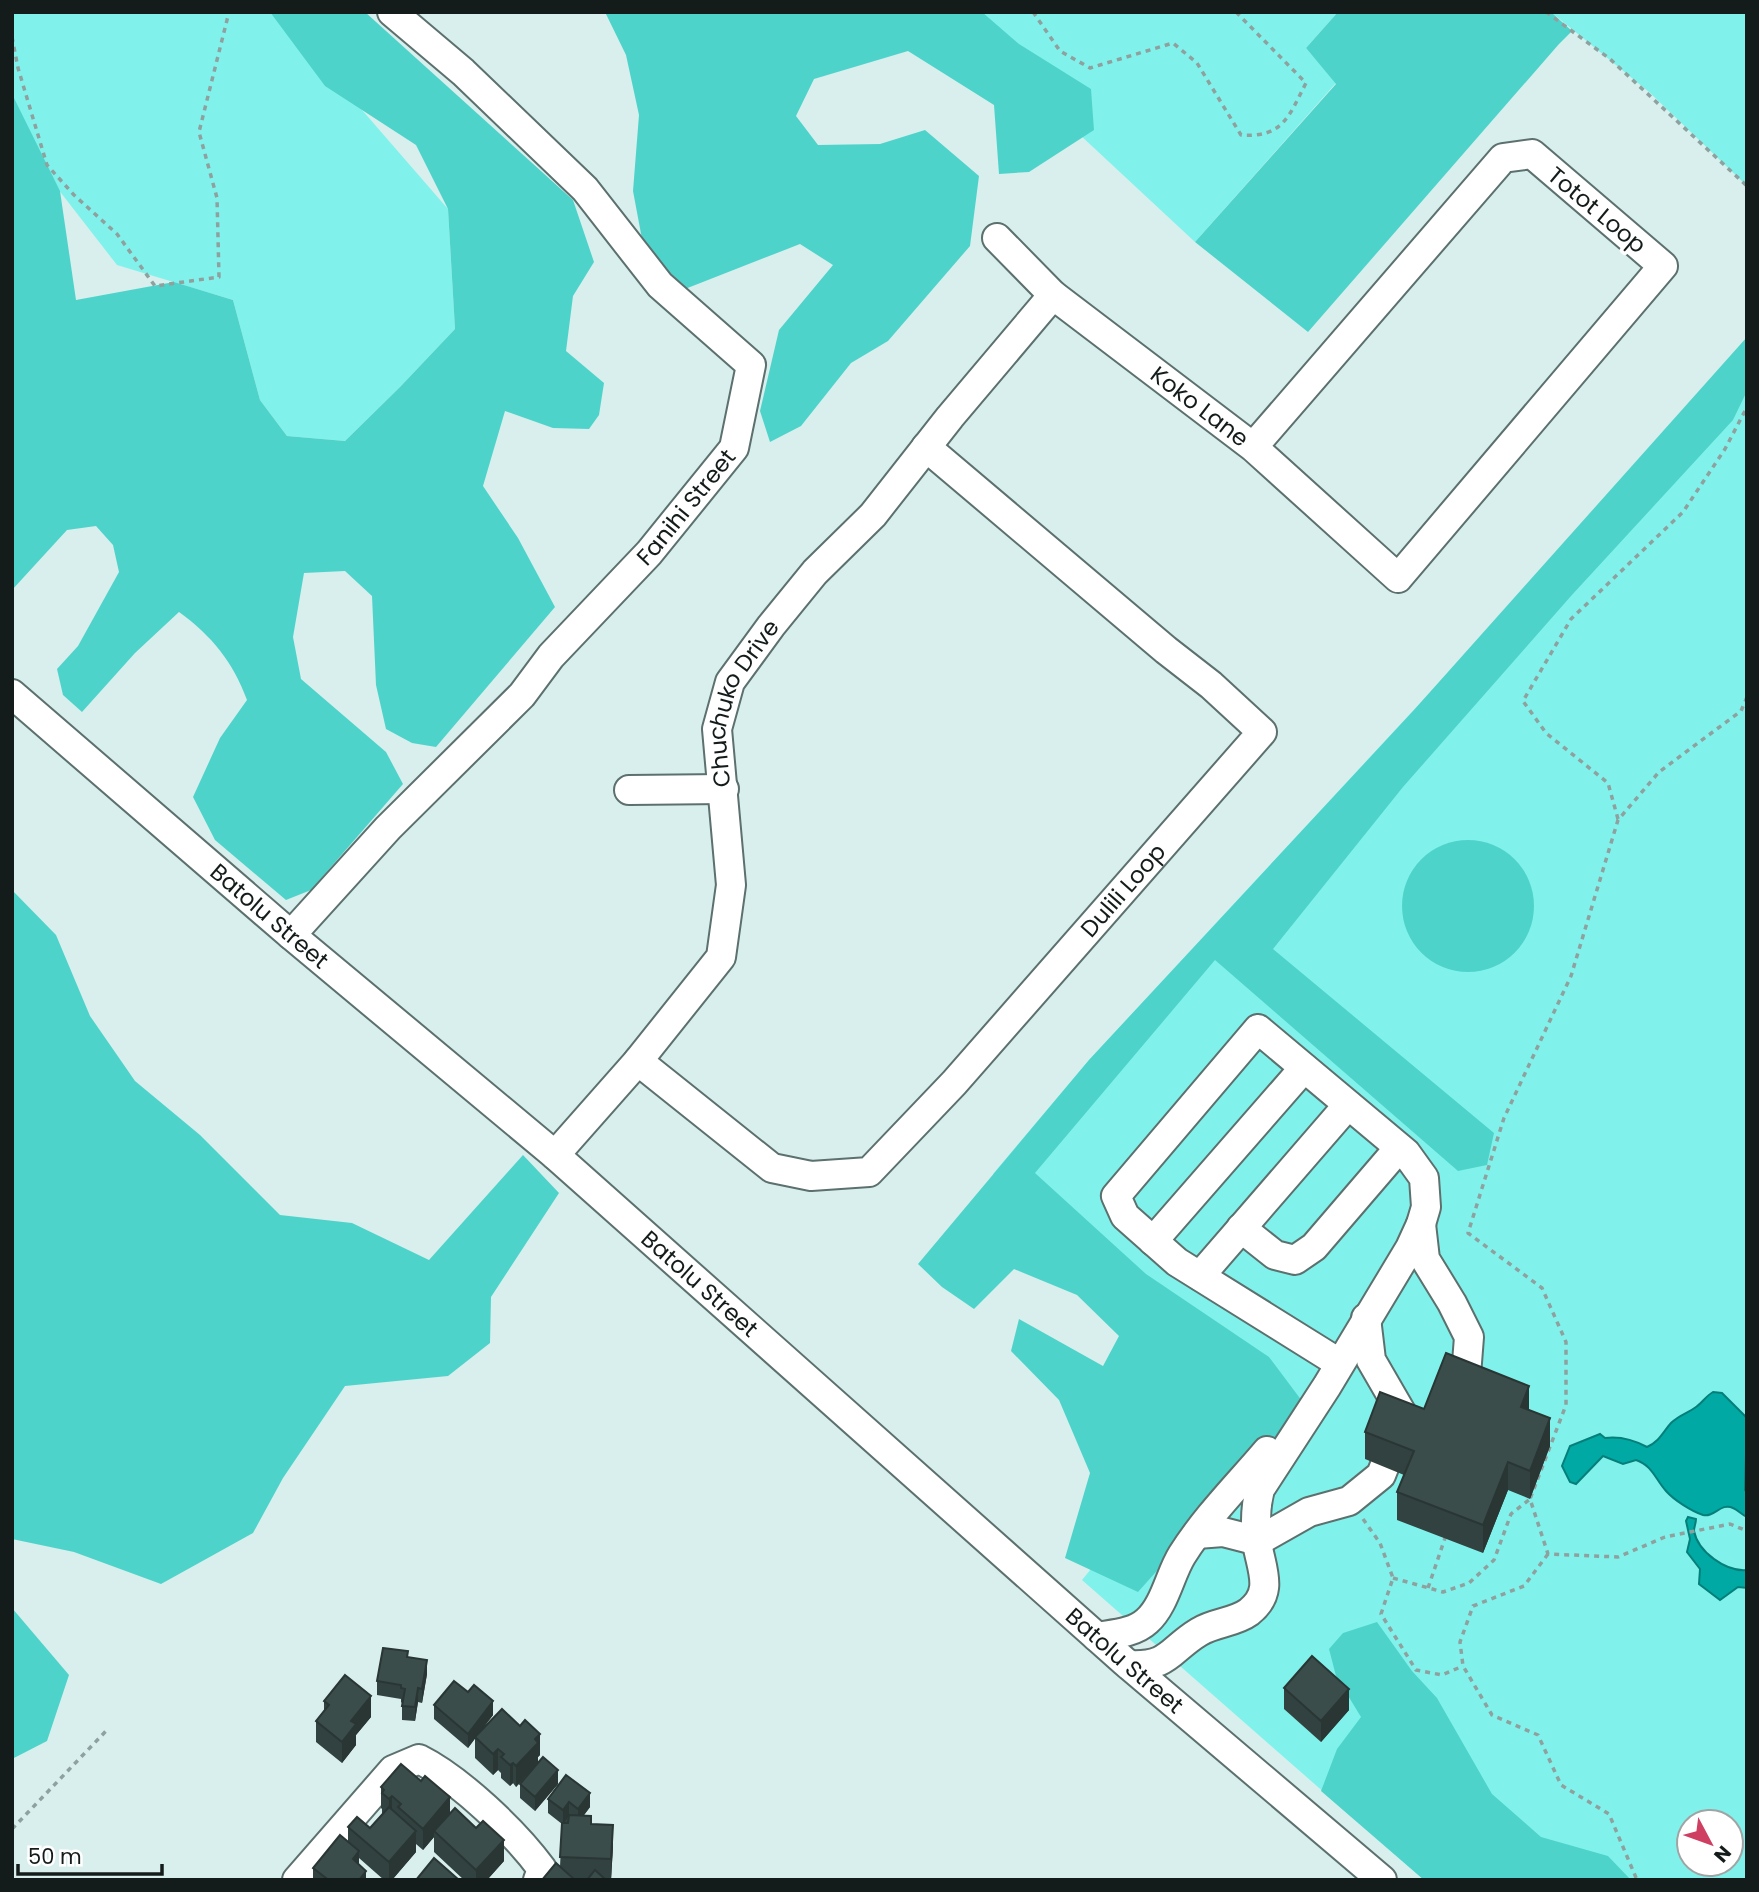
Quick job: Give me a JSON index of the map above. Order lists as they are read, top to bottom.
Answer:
{
  "streets": {
    "street": [
      "Totot Loop",
      "Koko Lane",
      "Fanihi Street",
      "Chuchuko Drive",
      "Dulili Loop",
      "Batolu Street"
    ]
  },
  "crossings": [
    ["Totot Loop", "Koko Lane"],
    ["Koko Lane", "Chuchuko Drive"],
    ["Fanihi Street", "Batolu Street"],
    ["Chuchuko Drive", "Dulili Loop"],
    ["Chuchuko Drive", "Batolu Street"]
  ],
  "scale_bar": "50 m",
  "north": "bottom right"
}
